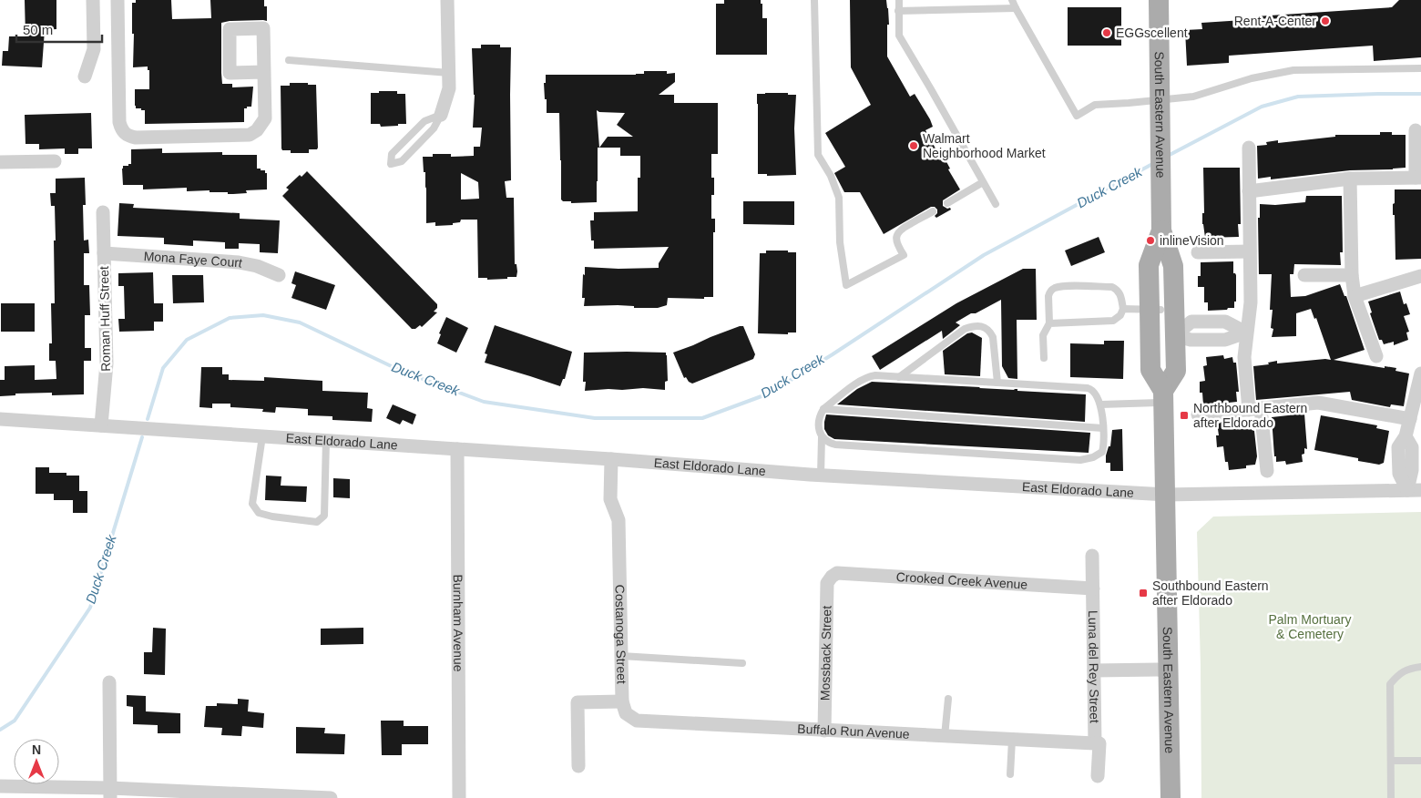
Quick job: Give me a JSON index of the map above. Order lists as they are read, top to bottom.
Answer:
{
  "streets": {
    "main road": ["South Eastern Avenue"],
    "street": [
      "Mona Faye Court",
      "Roman Huff Street",
      "East Eldorado Lane",
      "Crooked Creek Avenue",
      "Burnham Avenue",
      "Costanoga Street",
      "Mossback Street",
      "Luna del Rey Street",
      "Buffalo Run Avenue"
    ]
  },
  "crossings": [
    ["South Eastern Avenue", "East Eldorado Lane"],
    ["Mona Faye Court", "Roman Huff Street"],
    ["Roman Huff Street", "East Eldorado Lane"],
    ["East Eldorado Lane", "Burnham Avenue"],
    ["East Eldorado Lane", "Costanoga Street"],
    ["Crooked Creek Avenue", "Mossback Street"],
    ["Crooked Creek Avenue", "Luna del Rey Street"],
    ["Costanoga Street", "Buffalo Run Avenue"],
    ["Mossback Street", "Buffalo Run Avenue"],
    ["Luna del Rey Street", "Buffalo Run Avenue"]
  ],
  "water": ["Duck Creek"],
  "parks": ["Palm Mortuary & Cemetery"],
  "places": {
    "other": [
      "Rent-A-Center",
      "EGGscellent",
      "Walmart Neighborhood Market",
      "inlineVision"
    ],
    "transit": ["Northbound Eastern after Eldorado", "Southbound Eastern after Eldorado"]
  },
  "scale_bar": "50 m",
  "north": "top"
}
